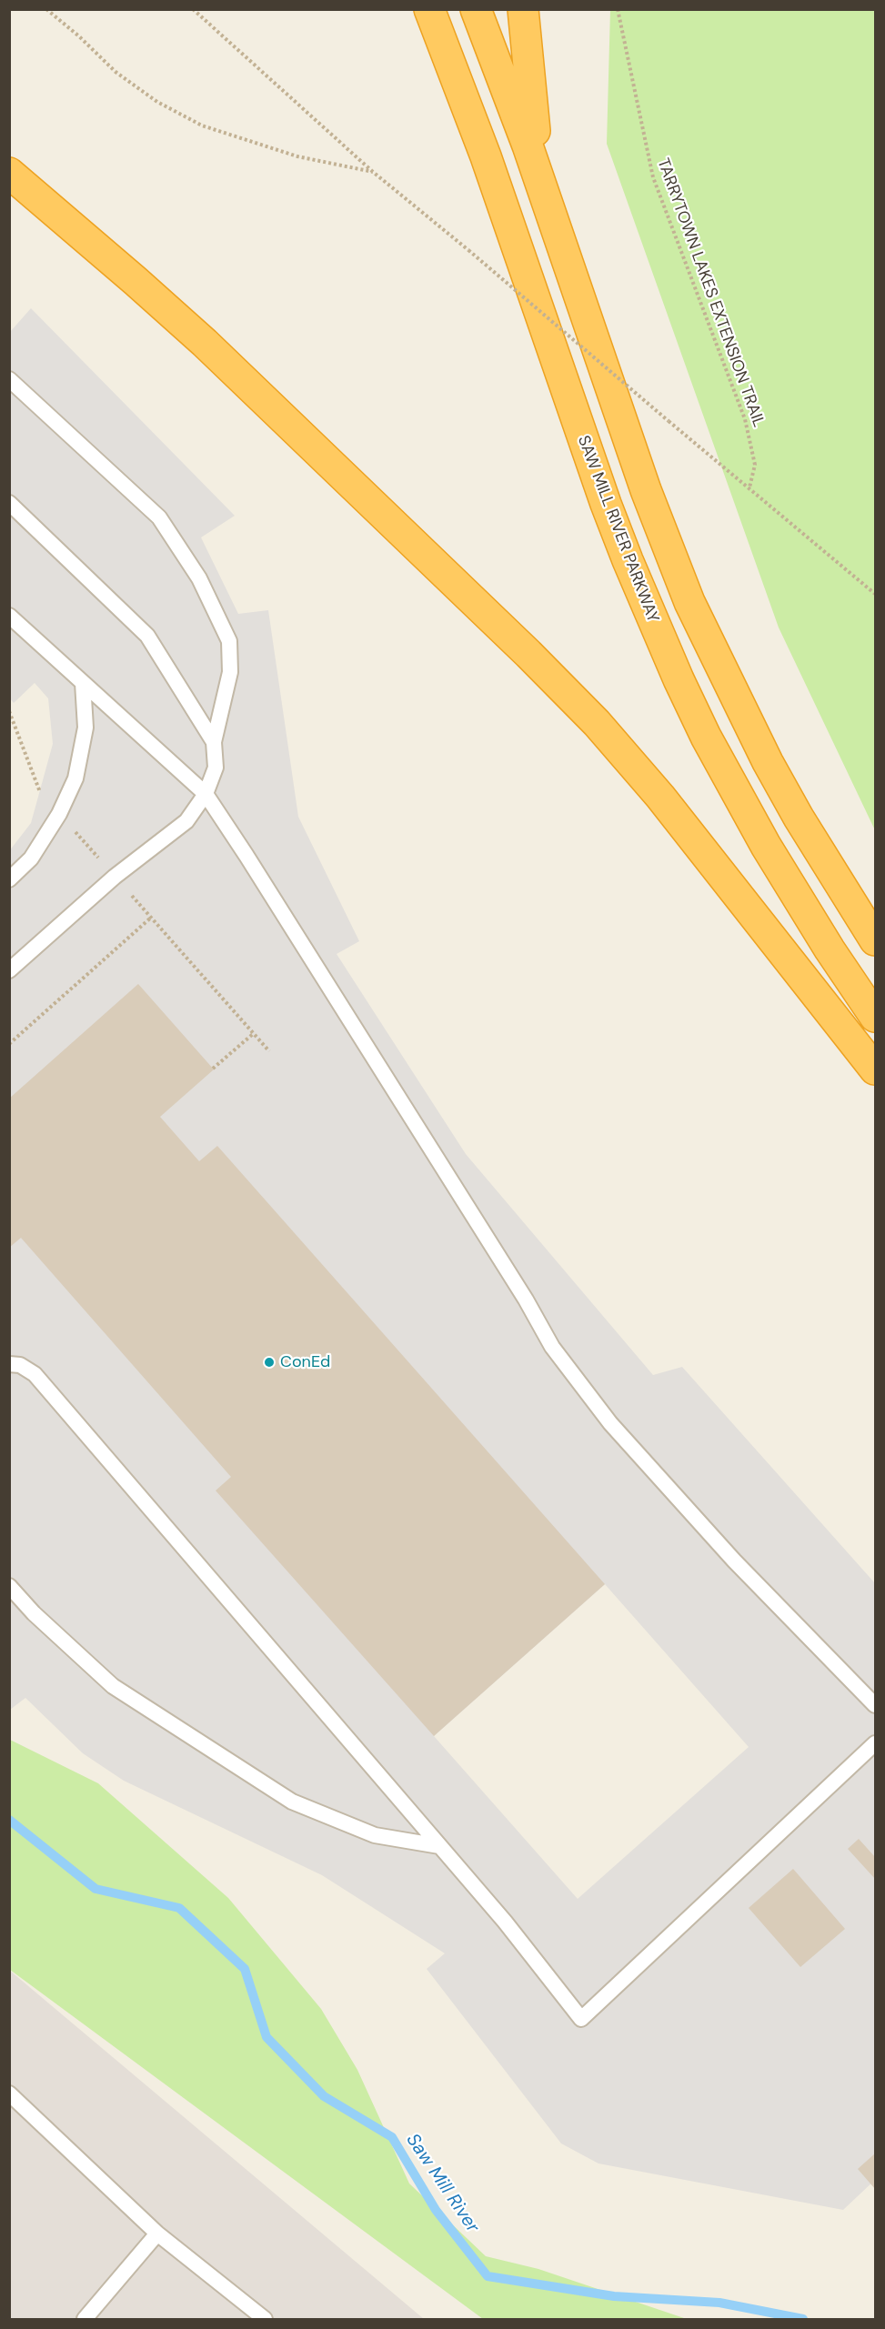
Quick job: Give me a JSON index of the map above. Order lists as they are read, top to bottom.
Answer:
{
  "streets": {
    "highway": ["SAW MILL RIVER PARKWAY"],
    "path": ["TARRYTOWN LAKES EXTENSION TRAIL"]
  },
  "water": ["Saw Mill River"],
  "places": ["ConEd"]
}
